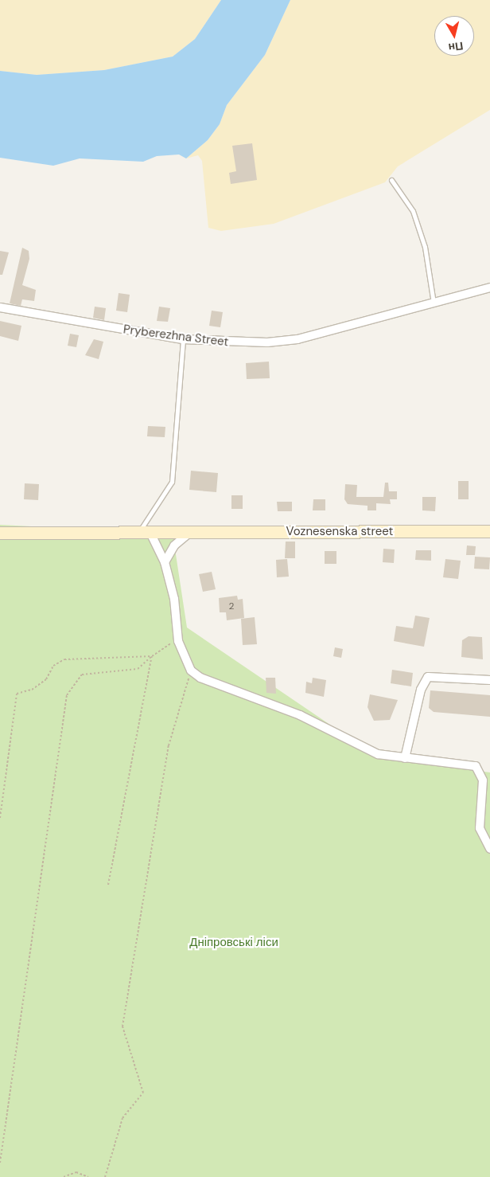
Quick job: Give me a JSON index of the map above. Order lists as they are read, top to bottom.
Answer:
{
  "streets": {
    "main road": ["Voznesenska street"],
    "street": ["Pryberezhna Street"]
  },
  "parks": ["Дніпровські ліси"],
  "house_numbers": ["2"],
  "north": "bottom"
}
